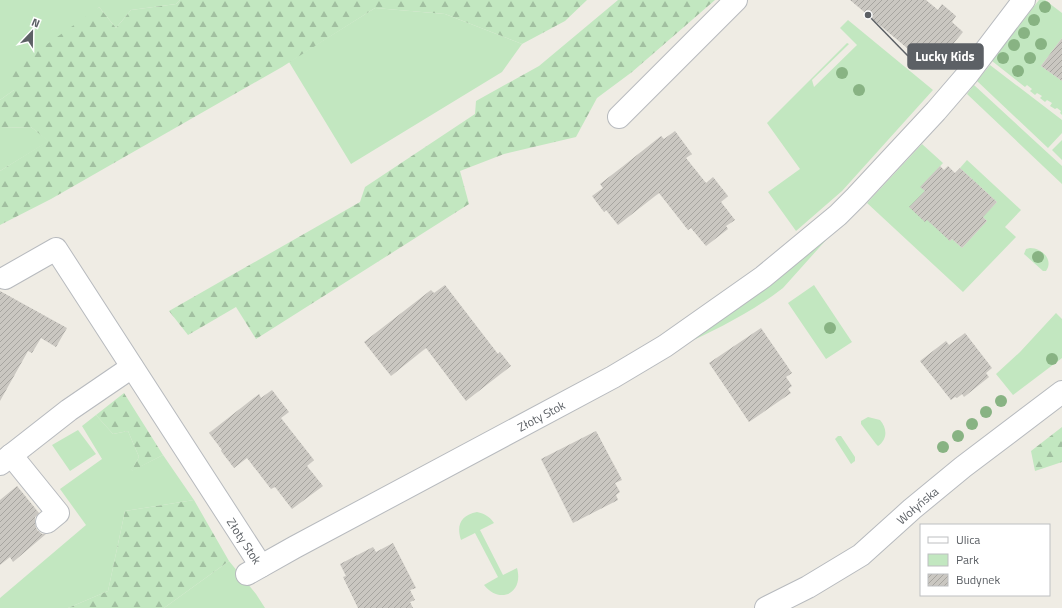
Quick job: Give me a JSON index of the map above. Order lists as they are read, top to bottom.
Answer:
{
  "streets": {
    "street": ["Złoty Stok", "Wołyńska"]
  },
  "places": ["Lucky Kids"],
  "legend": ["Ulica", "Park", "Budynek"],
  "north": "top"
}
